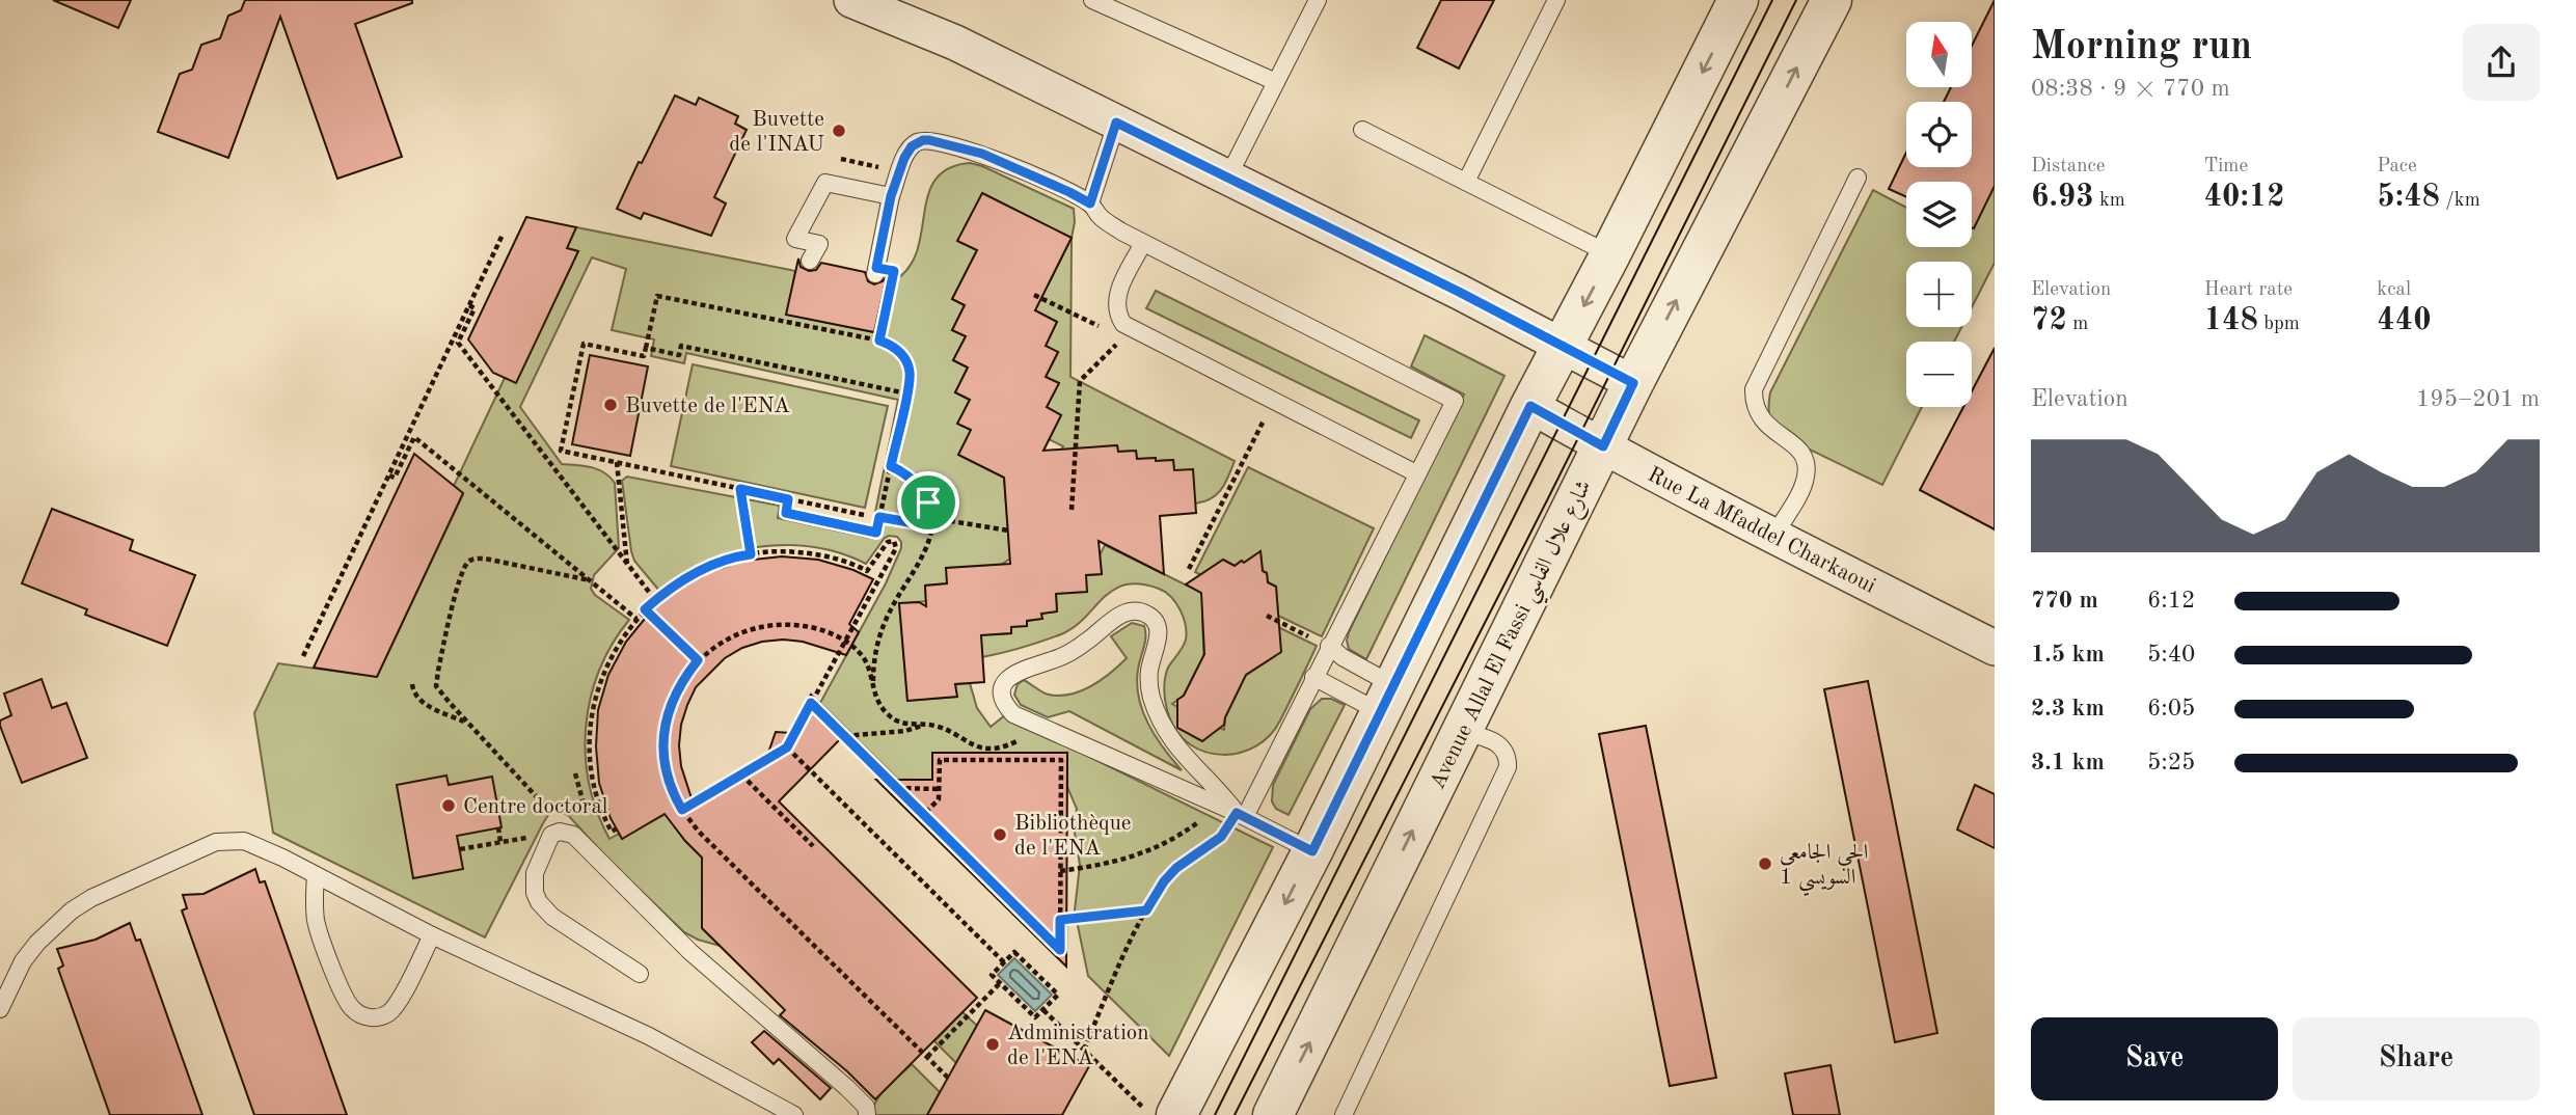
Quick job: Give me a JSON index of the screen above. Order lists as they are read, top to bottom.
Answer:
{
  "streets": {
    "street": ["Rue La Mfaddel Charkaoui", "Avenue Allal El Fassi شارع علال الفاسي"]
  },
  "crossings": [
    ["Rue La Mfaddel Charkaoui", "Avenue Allal El Fassi شارع علال الفاسي"]
  ],
  "places": [
    "Buvette de l'INAU",
    "Buvette de l'ENA",
    "Centre doctoral",
    "Bibliothèque de l'ENA",
    "الحي الجامعي السويسي 1",
    "Administration de l'ENA"
  ],
  "north": "top",
  "page": {
    "heading": ["Morning run", "08:38 · 9 × 770 m"],
    "map_buttons": ["+", "−"],
    "stats": [
      ["Distance", "6.93 km"],
      ["Time", "40:12"],
      ["Pace", "5:48 /km"],
      ["Elevation", "72 m"],
      ["Heart rate", "148 bpm"],
      ["kcal", "440"]
    ],
    "chart": ["Elevation", "195–201 m"],
    "list": [
      {
        "name": "770 m",
        "note": "6:12"
      },
      {
        "name": "1.5 km",
        "note": "5:40"
      },
      {
        "name": "2.3 km",
        "note": "6:05"
      },
      {
        "name": "3.1 km",
        "note": "5:25"
      }
    ],
    "buttons": ["Save", "Share"]
  }
}
